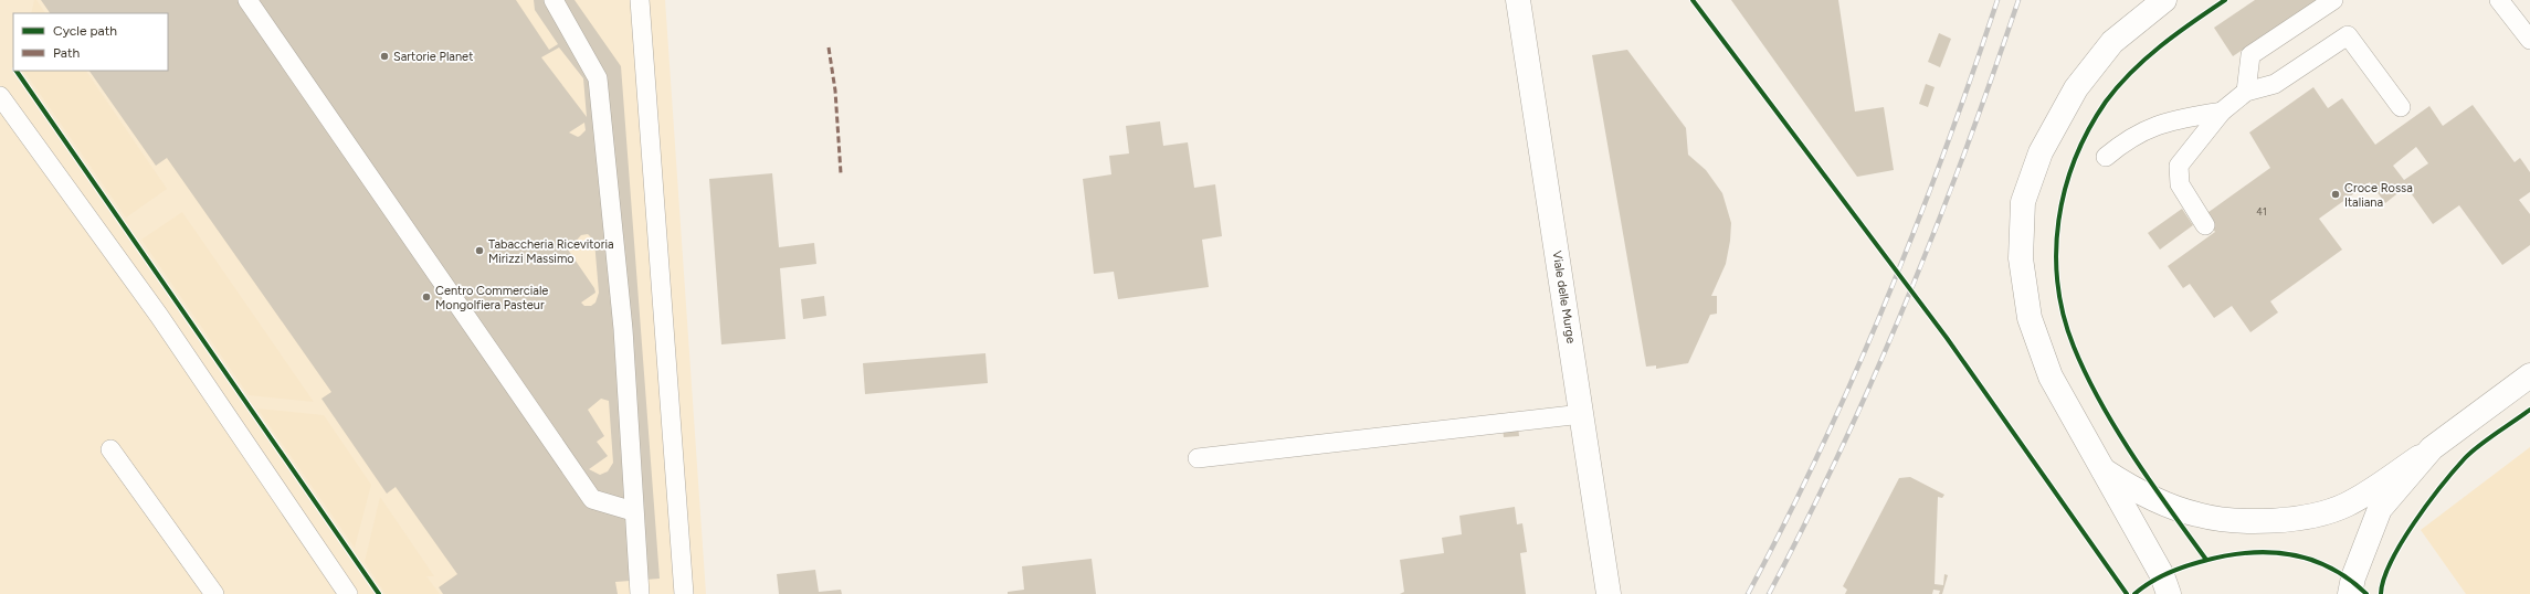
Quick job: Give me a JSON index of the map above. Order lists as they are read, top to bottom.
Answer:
{
  "streets": {
    "main road": ["Viale delle Murge"]
  },
  "places": [
    "Sartorie Planet",
    "Croce Rossa Italiana",
    "Tabaccheria Ricevitoria Mirizzi Massimo",
    "Centro Commerciale Mongolfiera Pasteur"
  ],
  "house_numbers": ["41"],
  "legend": ["Cycle path", "Path"]
}
